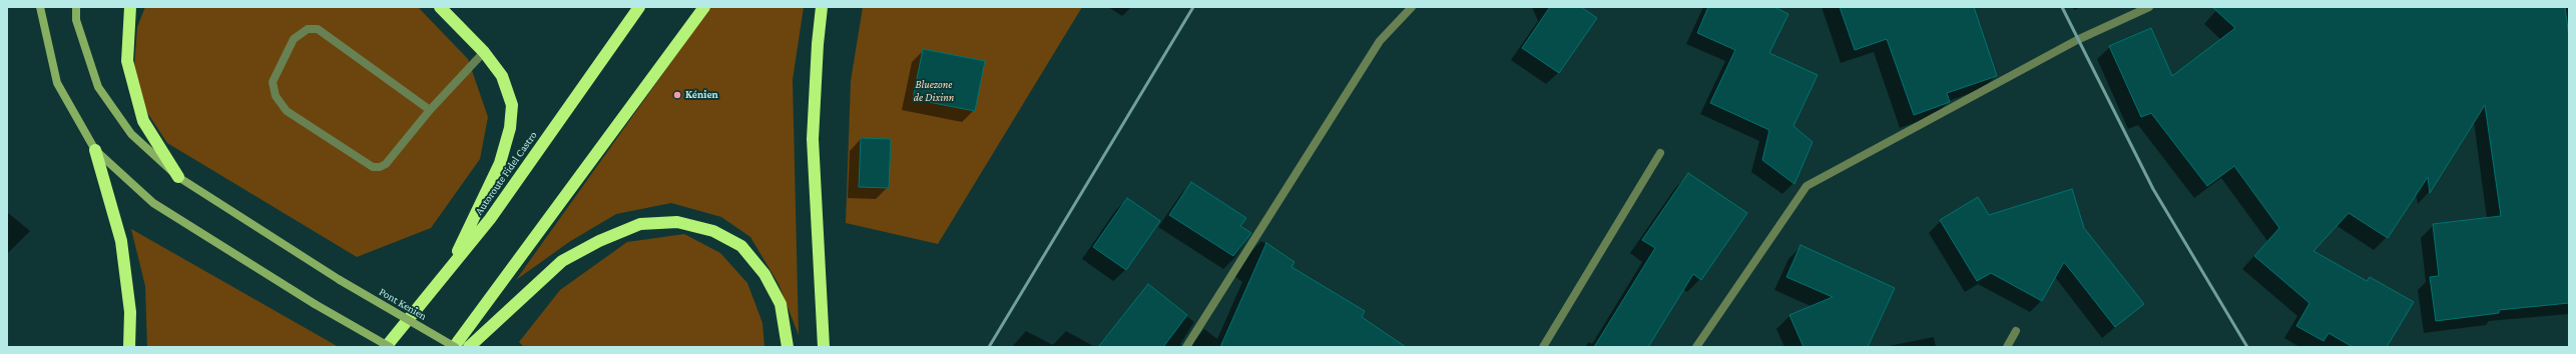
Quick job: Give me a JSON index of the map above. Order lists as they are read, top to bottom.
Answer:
{
  "streets": {
    "highway": ["Autoroute Fidel Castro"],
    "main road": ["Pont Kenien"]
  },
  "parks": ["Bluezone de Dixinn"],
  "places": ["Kénien"]
}
